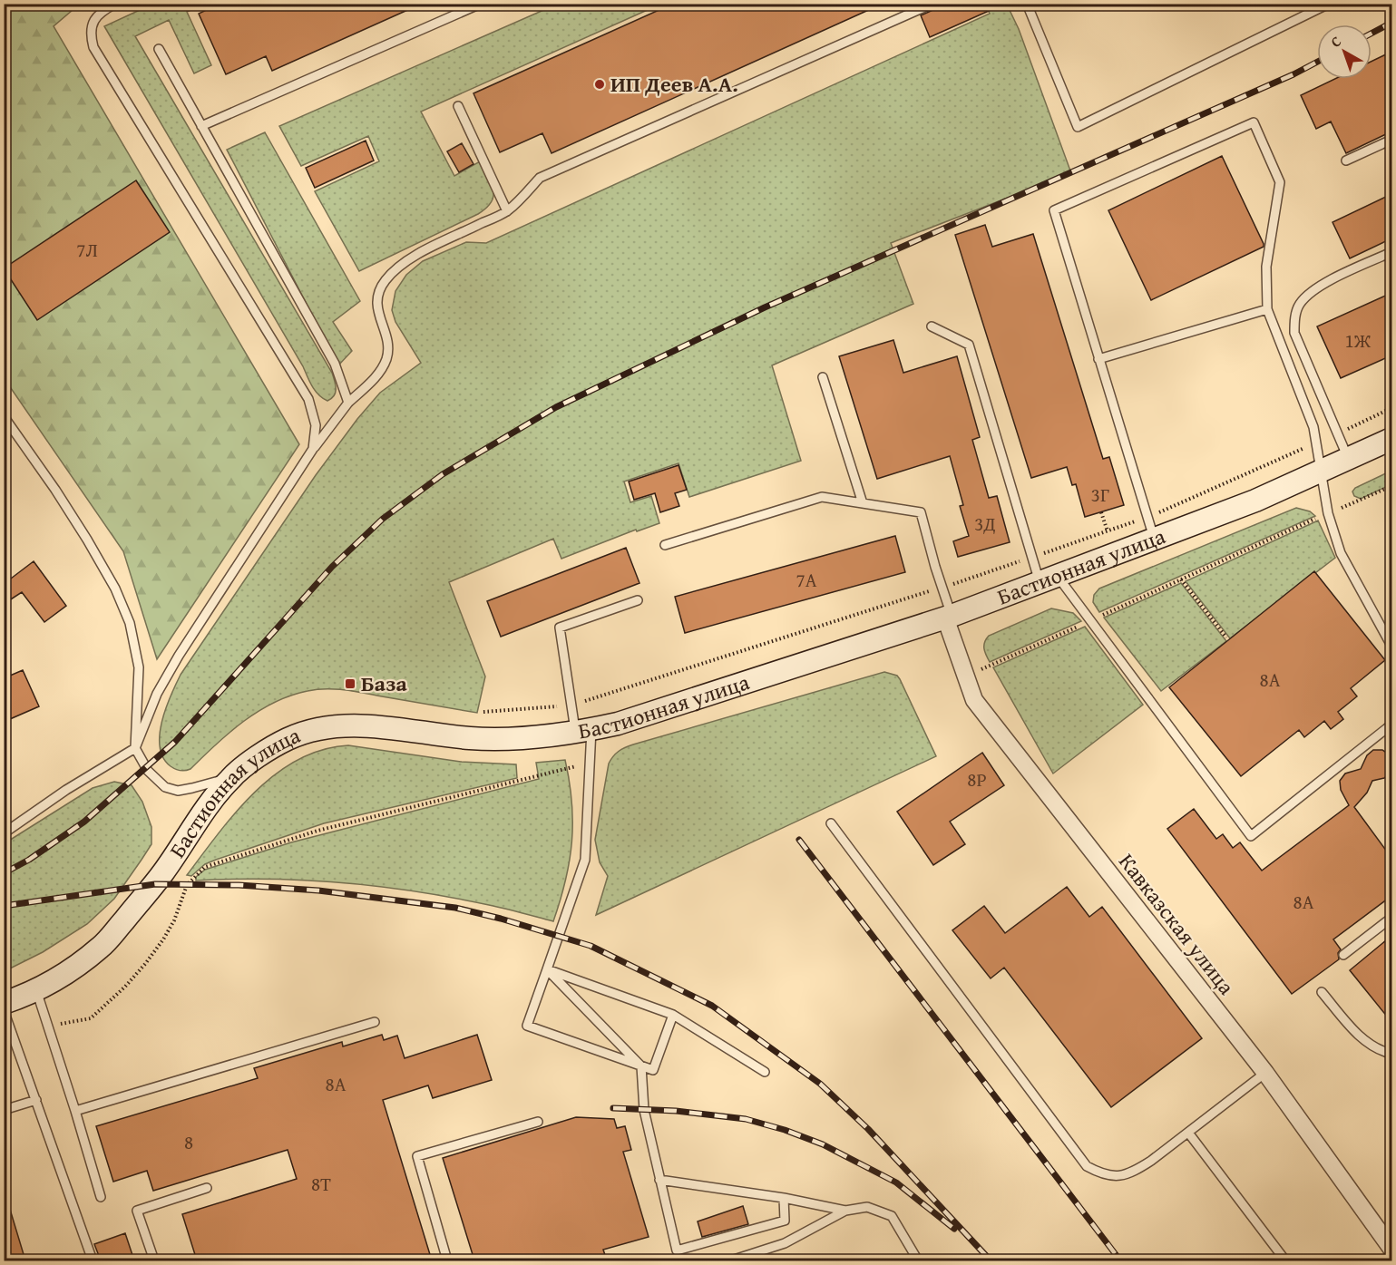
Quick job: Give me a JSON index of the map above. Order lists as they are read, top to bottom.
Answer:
{
  "streets": {
    "main road": ["Бастионная улица"],
    "street": ["Кавказская улица"]
  },
  "crossings": [
    ["Бастионная улица", "Кавказская улица"]
  ],
  "places": {
    "other": ["ИП Деев А.А."],
    "transit": ["База"]
  },
  "house_numbers": [
    "7Л",
    "1Ж",
    "3Г",
    "3Д",
    "7А",
    "8А",
    "8Р",
    "8А",
    "8А",
    "8",
    "8Т"
  ],
  "north": "top left"
}
